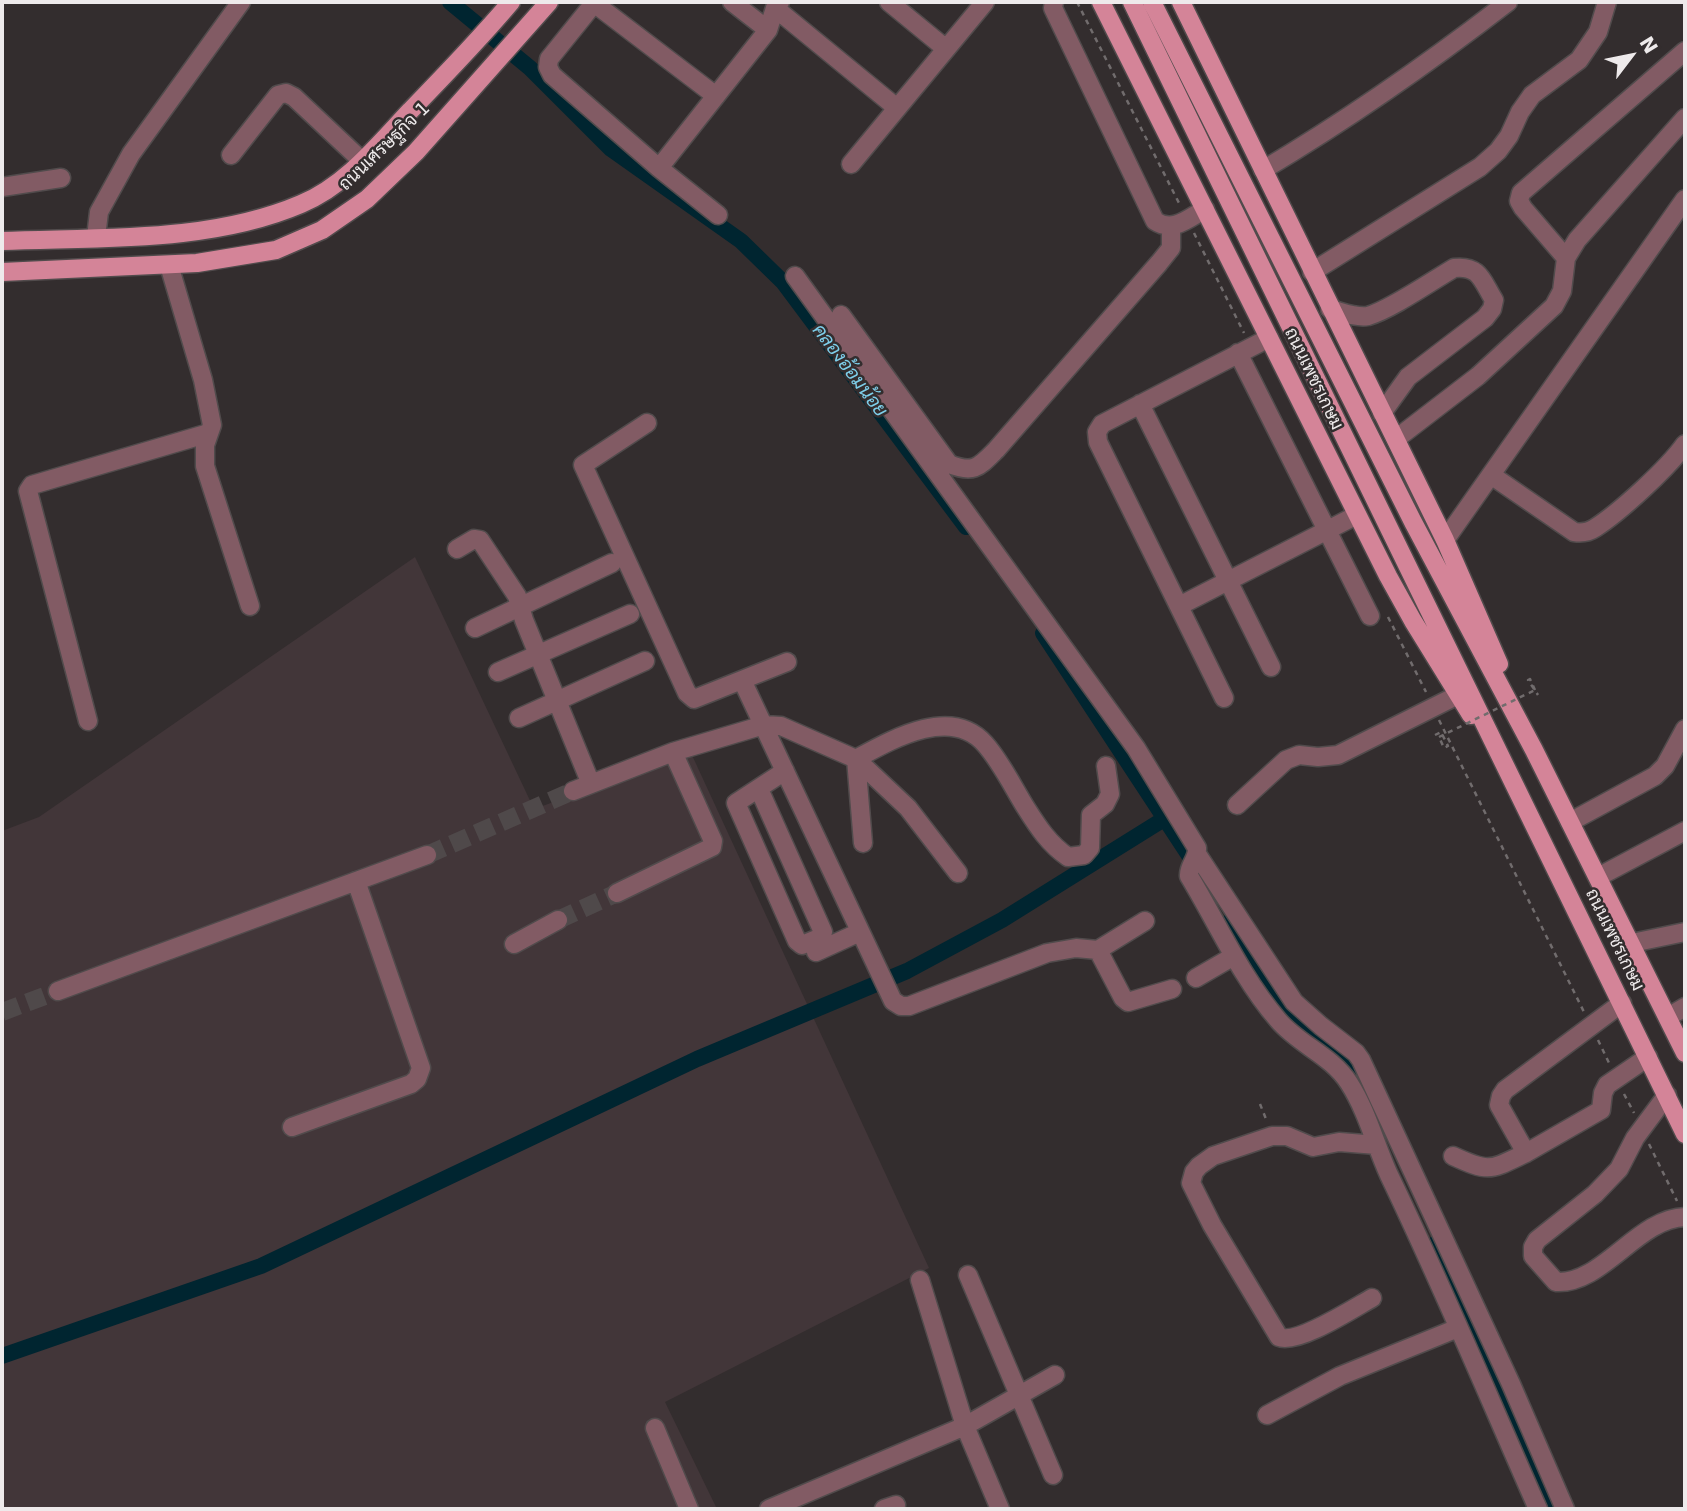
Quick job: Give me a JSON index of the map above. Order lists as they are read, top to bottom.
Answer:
{
  "streets": {
    "main road": ["ถนนเศรษฐกิจ 1", "ถนนเพชรเกษม"]
  },
  "water": ["คลองอ้อมน้อย"],
  "north": "top right"
}
